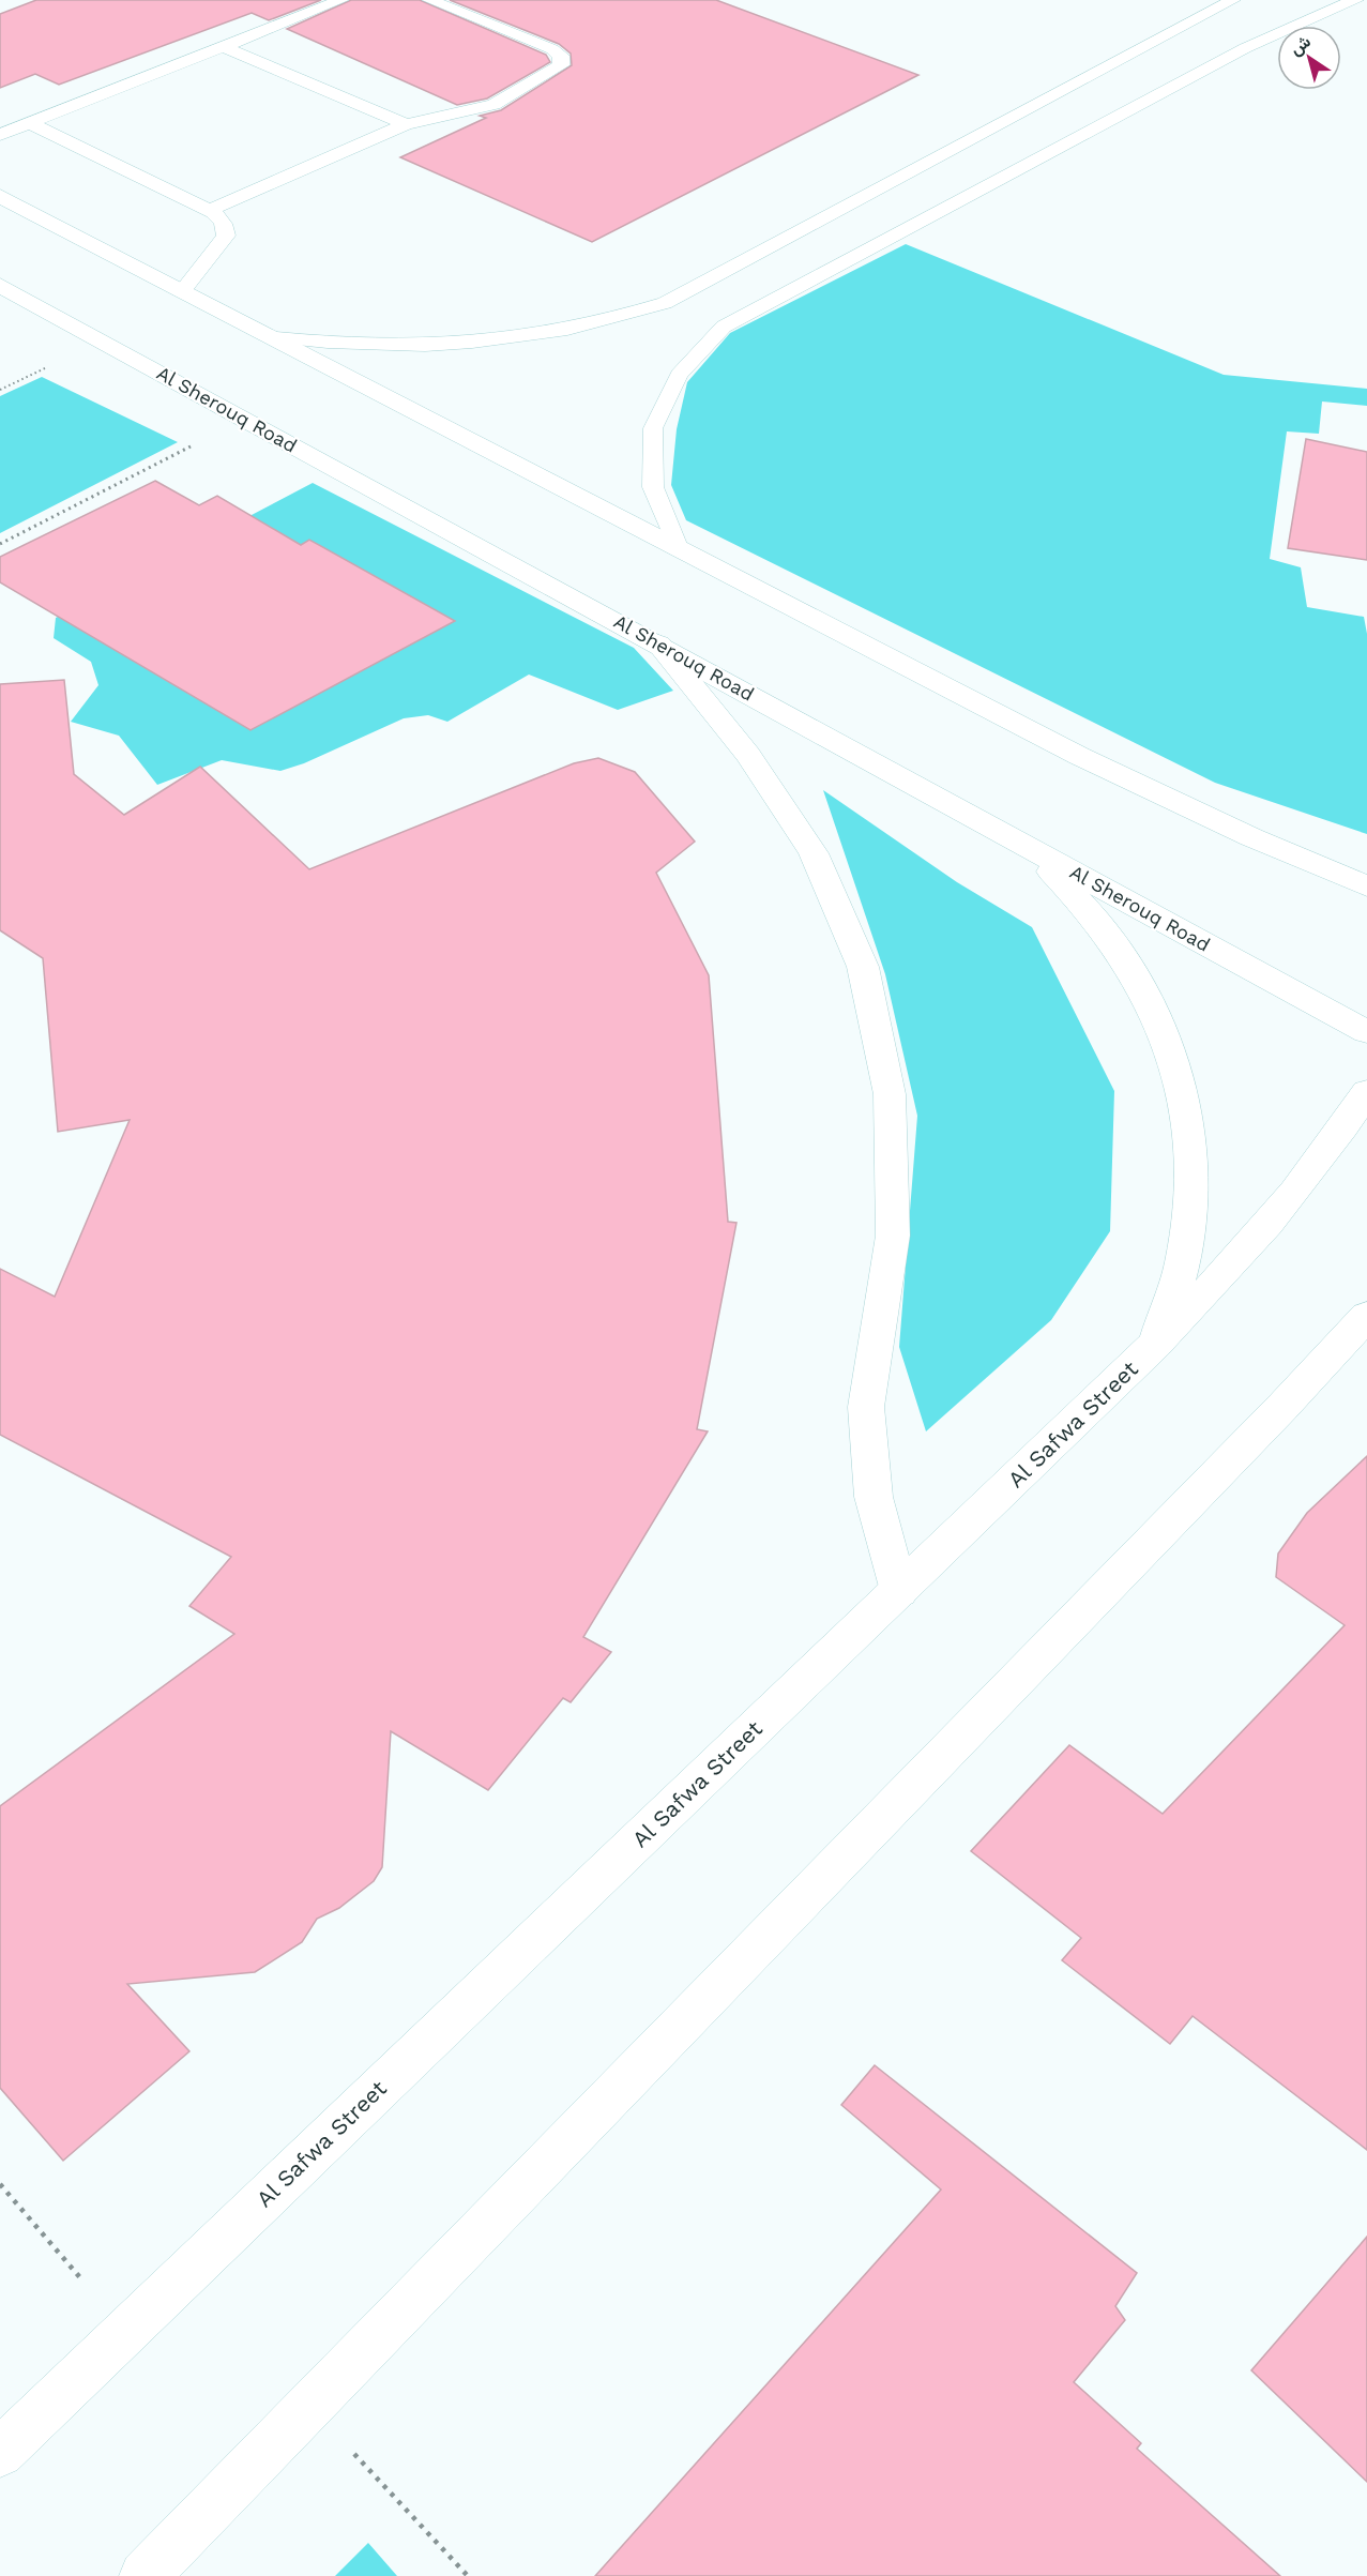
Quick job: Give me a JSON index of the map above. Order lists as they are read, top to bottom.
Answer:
{
  "streets": {
    "street": ["Al Sherouq Road", "Al Safwa Street"]
  },
  "north": "top left"
}
